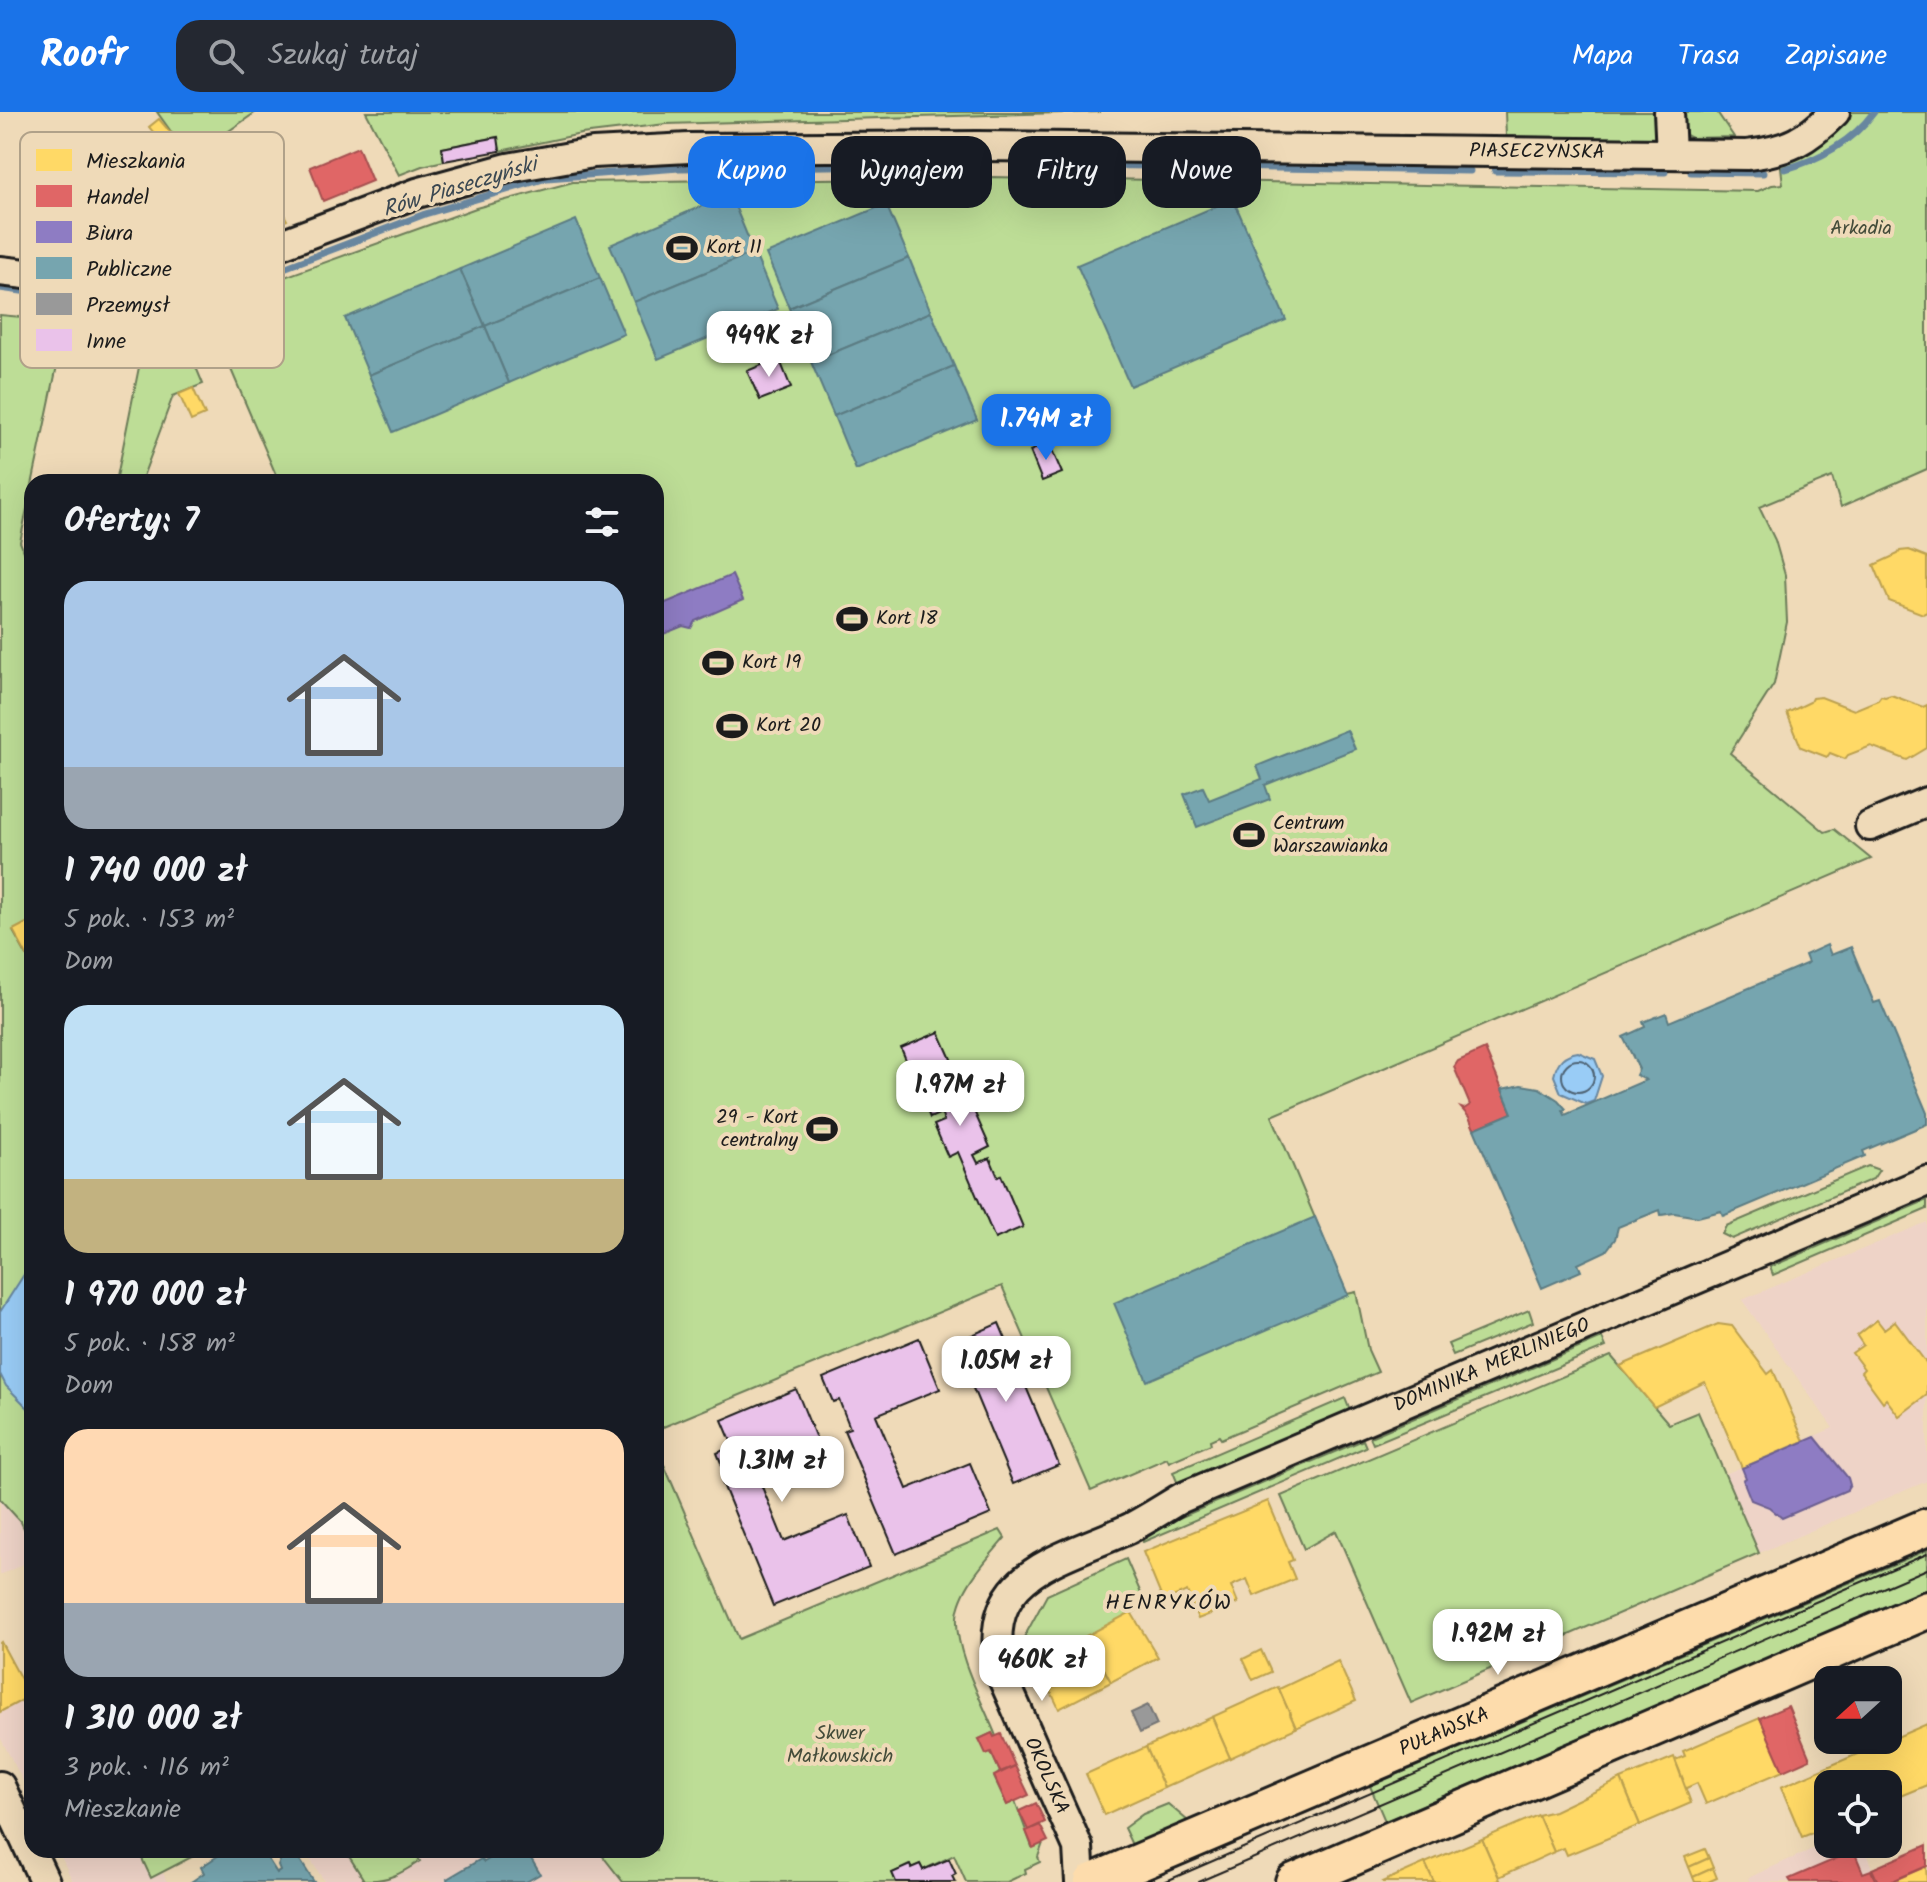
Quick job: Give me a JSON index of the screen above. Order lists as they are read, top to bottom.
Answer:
{
  "streets": {
    "main road": ["PUŁAWSKA"],
    "street": ["PIASECZYŃSKA", "DOMINIKA MERLINIEGO", "OKOLSKA"]
  },
  "crossings": [
    ["DOMINIKA MERLINIEGO", "OKOLSKA"]
  ],
  "districts": ["HENRYKÓW"],
  "water": ["Rów Piaseczyński"],
  "parks": ["Arkadia", "Skwer Małkowskich"],
  "places": {
    "sports": [
      "Kort 11",
      "Kort 18",
      "Kort 19",
      "Kort 20",
      "Centrum Warszawianka",
      "29 - Kort centralny"
    ]
  },
  "legend": [
    "Mieszkania",
    "Handel",
    "Biura",
    "Publiczne",
    "Przemysł",
    "Inne"
  ],
  "north": "left",
  "page": {
    "header": "Roofr",
    "search": "Szukaj tutaj",
    "nav": ["Mapa", "Trasa", "Zapisane"],
    "chip": [
      "Kupno",
      "Wynajem",
      "Filtry",
      "Nowe"
    ],
    "price": [
      "949K zł",
      "1.74M zł",
      "1.97M zł",
      "1.05M zł",
      "1.31M zł",
      "1.92M zł",
      "460K zł"
    ],
    "heading": "Oferty: 7",
    "list": [
      {
        "name": "1 740 000 zł",
        "note": "5 pok. · 153 m² · Dom"
      },
      {
        "name": "1 970 000 zł",
        "note": "5 pok. · 158 m² · Dom"
      },
      {
        "name": "1 310 000 zł",
        "note": "3 pok. · 116 m² · Mieszkanie"
      }
    ]
  }
}
